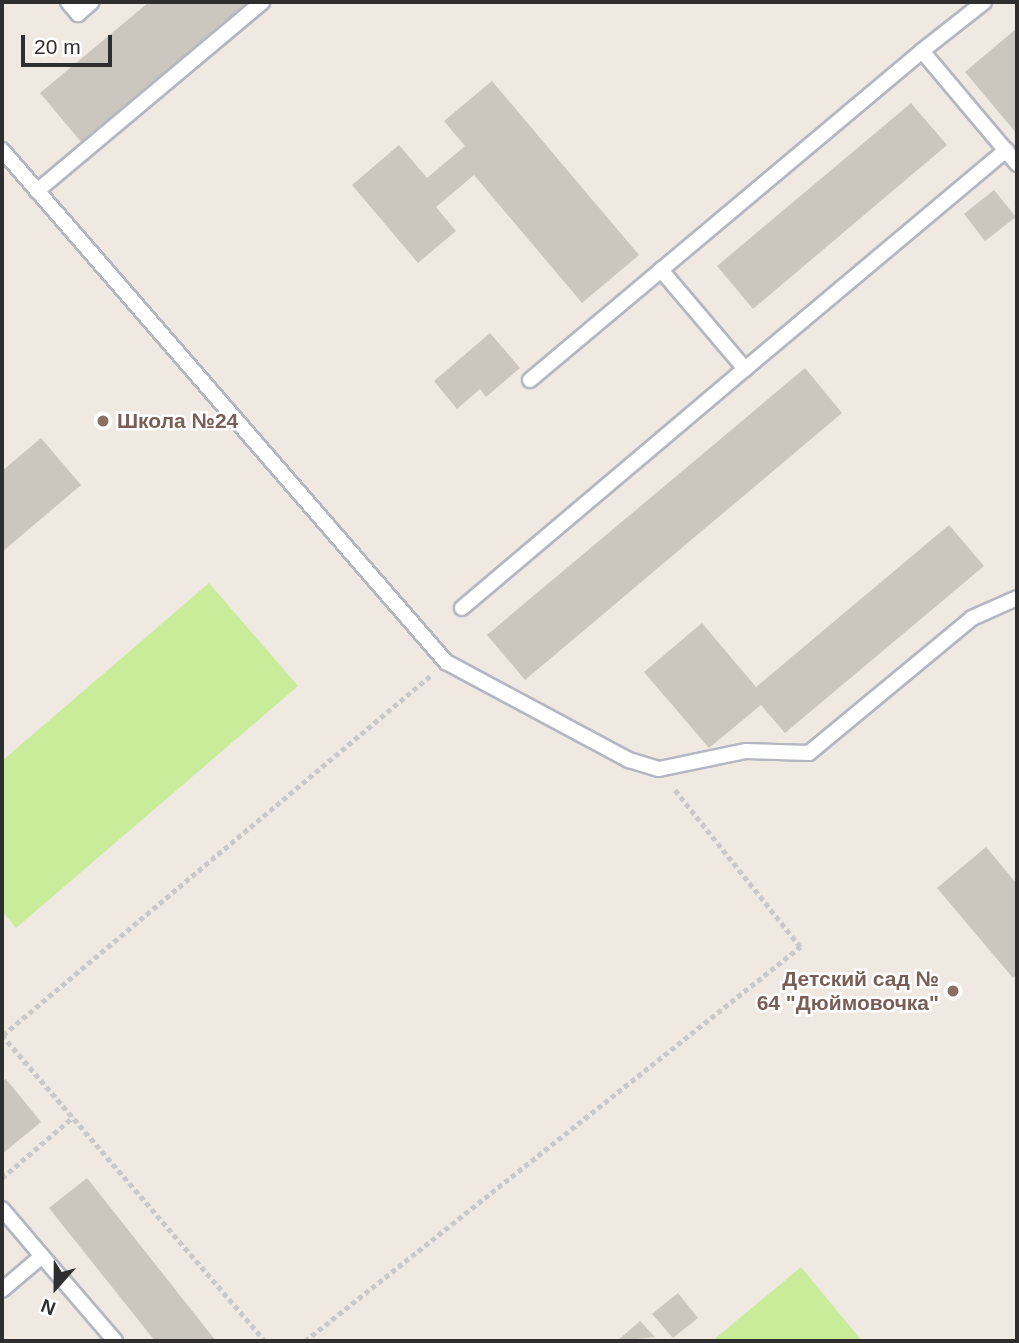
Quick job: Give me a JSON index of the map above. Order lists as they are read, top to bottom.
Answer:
{
  "places": ["Школа №24", "Детский сад № 64 \"Дюймовочка\""],
  "scale_bar": "20 m",
  "north": "bottom"
}
